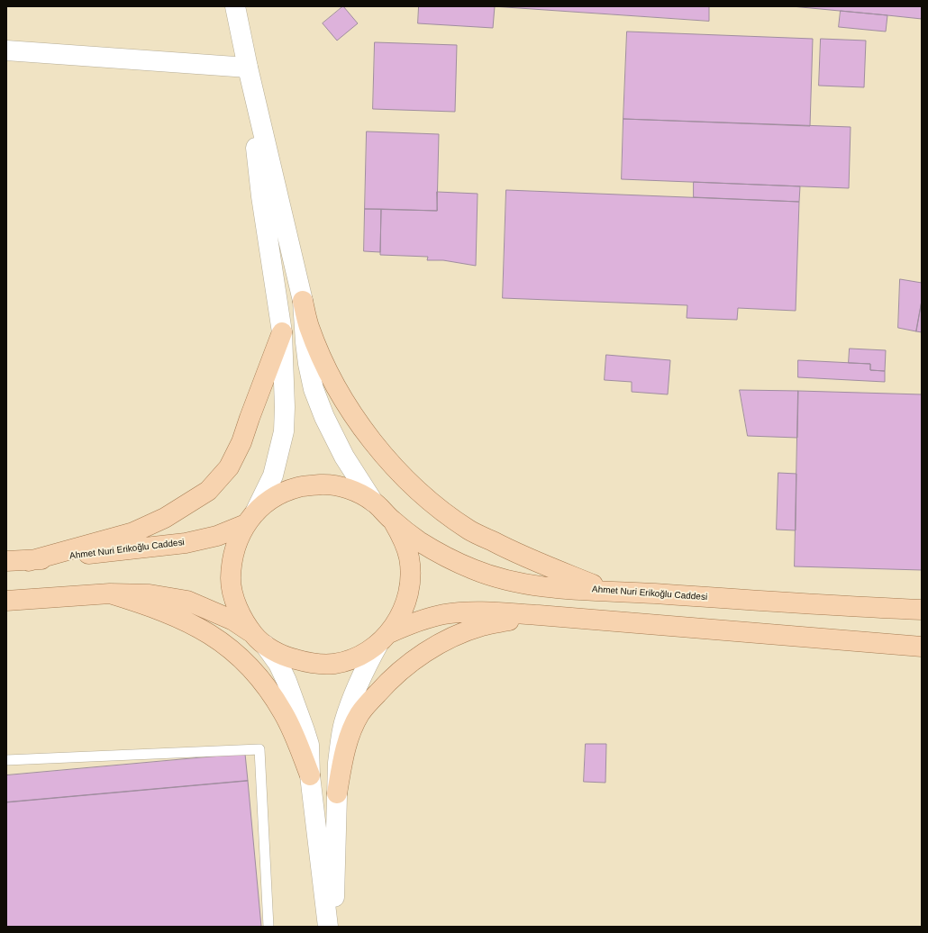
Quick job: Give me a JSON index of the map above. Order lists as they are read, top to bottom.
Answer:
{
  "streets": {
    "main road": ["Ahmet Nuri Erikoğlu Caddesi"]
  }
}
